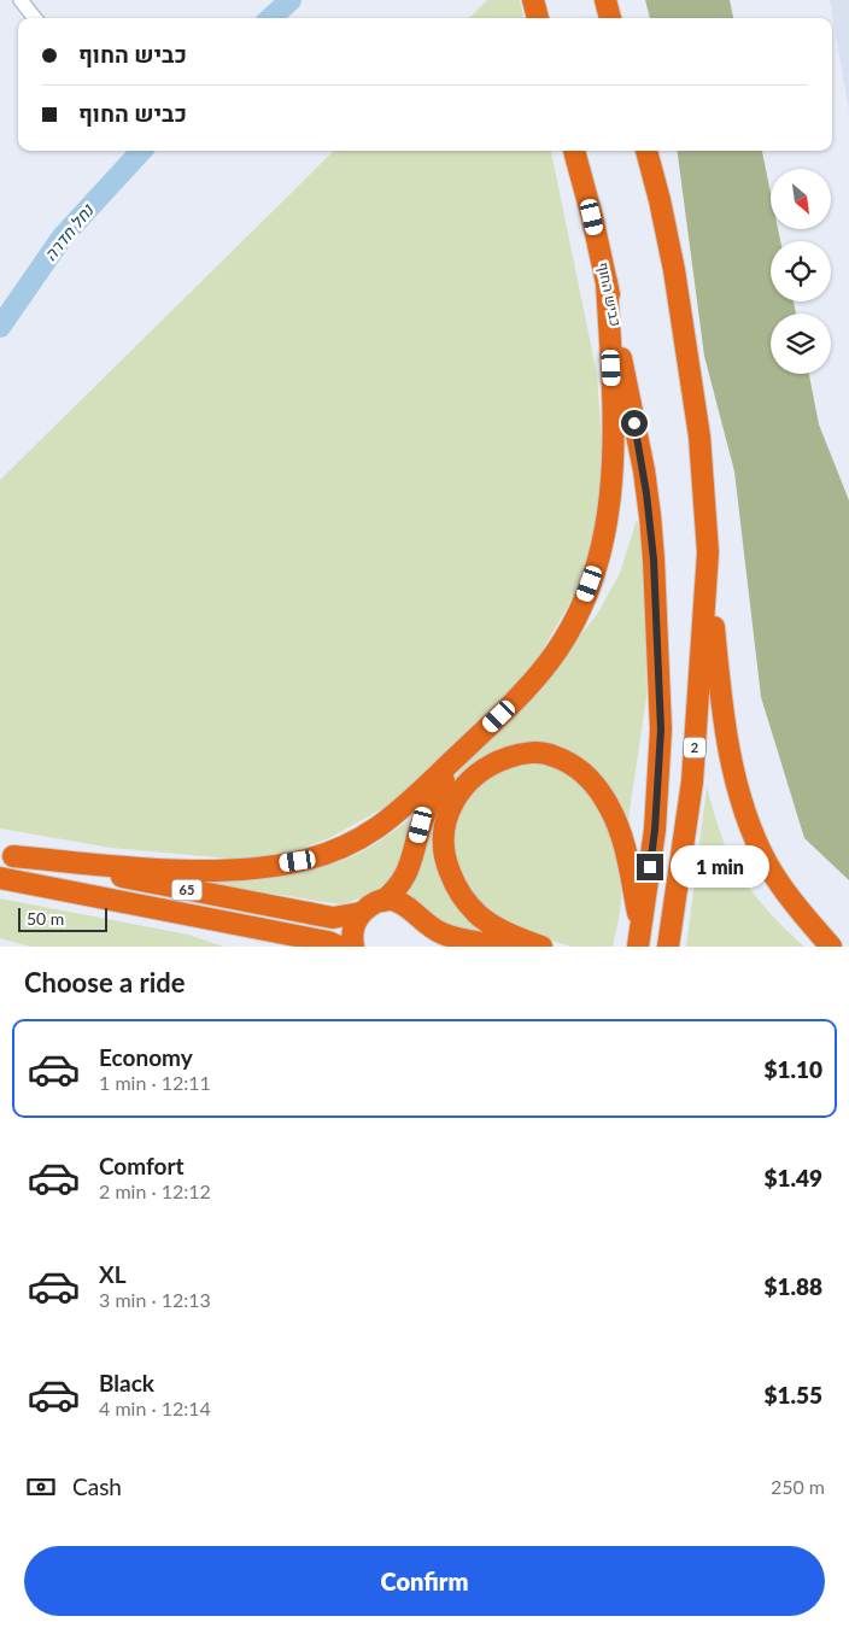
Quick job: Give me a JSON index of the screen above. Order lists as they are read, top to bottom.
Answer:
{
  "streets": {
    "highway": ["כביש החוף", "2", "65"]
  },
  "water": ["נחל חדרה"],
  "scale_bar": "50 m",
  "north": "bottom right",
  "page": {
    "banner": ["כביש החוף", "כביש החוף"],
    "bubble": "1 min",
    "scale": "50 m",
    "heading": "Choose a ride",
    "list": [
      {
        "name": "Economy",
        "note": "1 min · 12:11",
        "value": "$1.10"
      },
      {
        "name": "Comfort",
        "note": "2 min · 12:12",
        "value": "$1.49"
      },
      {
        "name": "XL",
        "note": "3 min · 12:13",
        "value": "$1.88"
      },
      {
        "name": "Black",
        "note": "4 min · 12:14",
        "value": "$1.55"
      }
    ],
    "pay": ["Cash", "250 m"],
    "buttons": "Confirm"
  }
}
